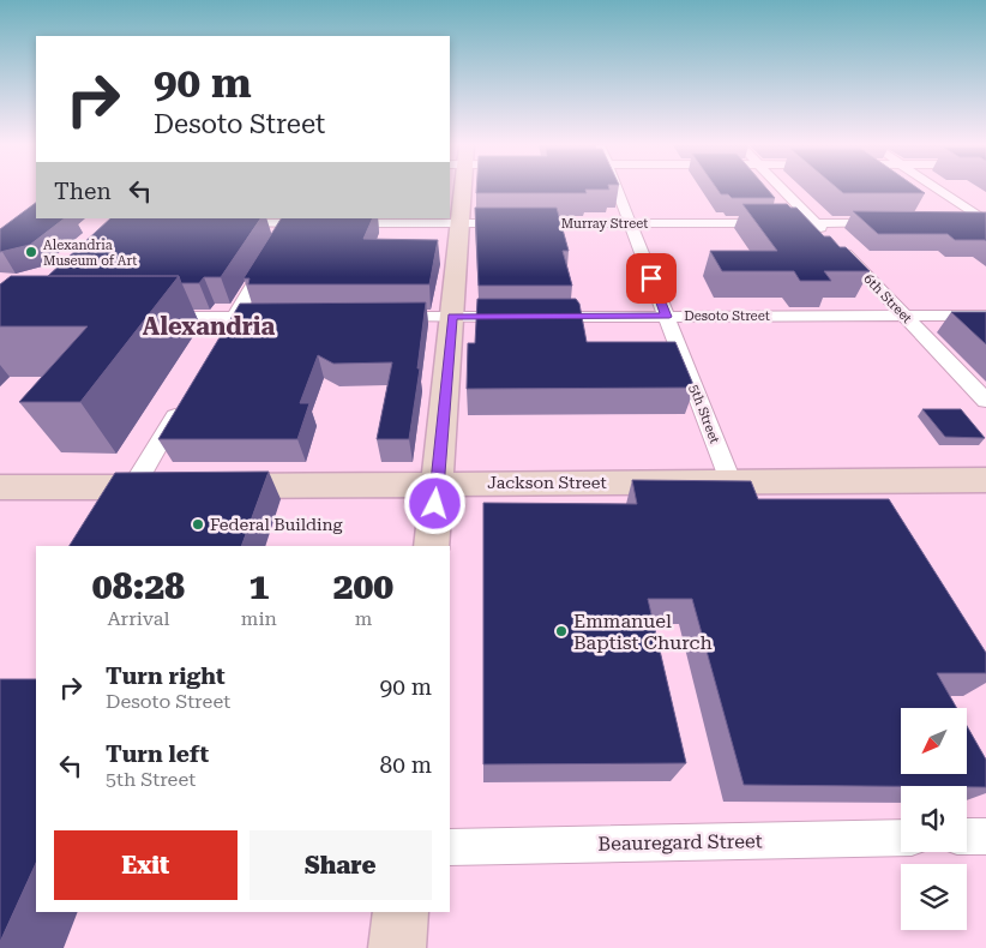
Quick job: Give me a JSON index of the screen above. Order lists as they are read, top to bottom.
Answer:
{
  "streets": {
    "main road": ["Jackson Street"],
    "street": [
      "Murray Street",
      "6th Street",
      "Desoto Street",
      "5th Street",
      "Beauregard Street"
    ]
  },
  "crossings": [
    ["Murray Street", "6th Street"],
    ["Murray Street", "5th Street"],
    ["6th Street", "Desoto Street"],
    ["Desoto Street", "5th Street"],
    ["5th Street", "Jackson Street"]
  ],
  "districts": ["Alexandria"],
  "places": ["Alexandria Museum of Art", "Federal Building", "Emmanuel Baptist Church"],
  "north": "bottom left",
  "page": {
    "turn": ["90 m", "Desoto Street"],
    "then": "Then",
    "eta": [
      "08:28",
      "Arrival",
      "1",
      "min",
      "200",
      "m"
    ],
    "list": [
      {
        "name": "Turn right",
        "note": "Desoto Street",
        "value": "90 m"
      },
      {
        "name": "Turn left",
        "note": "5th Street",
        "value": "80 m"
      }
    ],
    "buttons": ["Exit", "Share"]
  }
}
